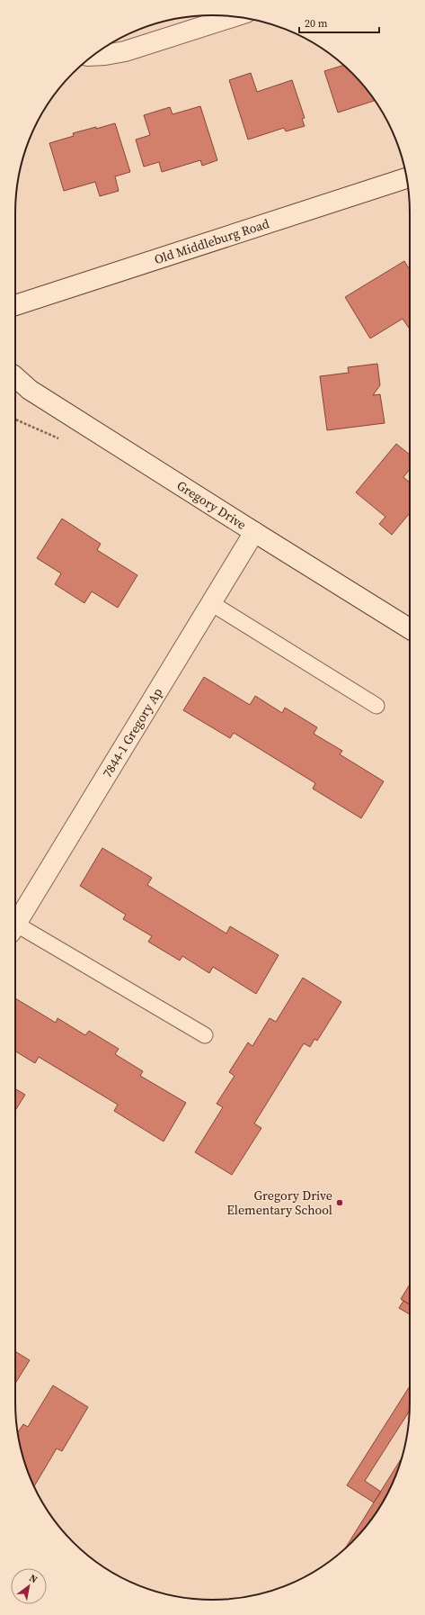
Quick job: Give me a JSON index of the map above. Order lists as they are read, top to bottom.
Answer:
{
  "streets": {
    "street": ["Old Middleburg Road", "Gregory Drive", "7844-1 Gregory Ap"]
  },
  "crossings": [
    ["Gregory Drive", "7844-1 Gregory Ap"]
  ],
  "places": ["Gregory Drive Elementary School"],
  "scale_bar": "20 m",
  "north": "top right"
}
